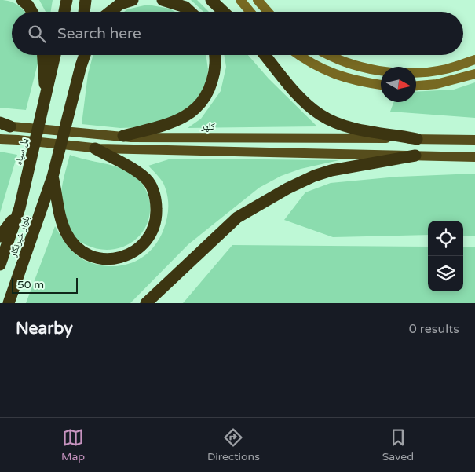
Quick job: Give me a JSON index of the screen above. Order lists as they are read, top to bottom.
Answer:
{
  "streets": {
    "highway": ["پل سپاه", "بلوار خبرنگار"],
    "main road": ["کلهر"]
  },
  "crossings": [
    ["پل سپاه", "بلوار خبرنگار"]
  ],
  "scale_bar": "50 m",
  "north": "right",
  "page": {
    "search": "Search here",
    "scale": "50 m",
    "heading": ["Nearby", "0 results"],
    "nav": ["Map", "Directions", "Saved"]
  }
}
